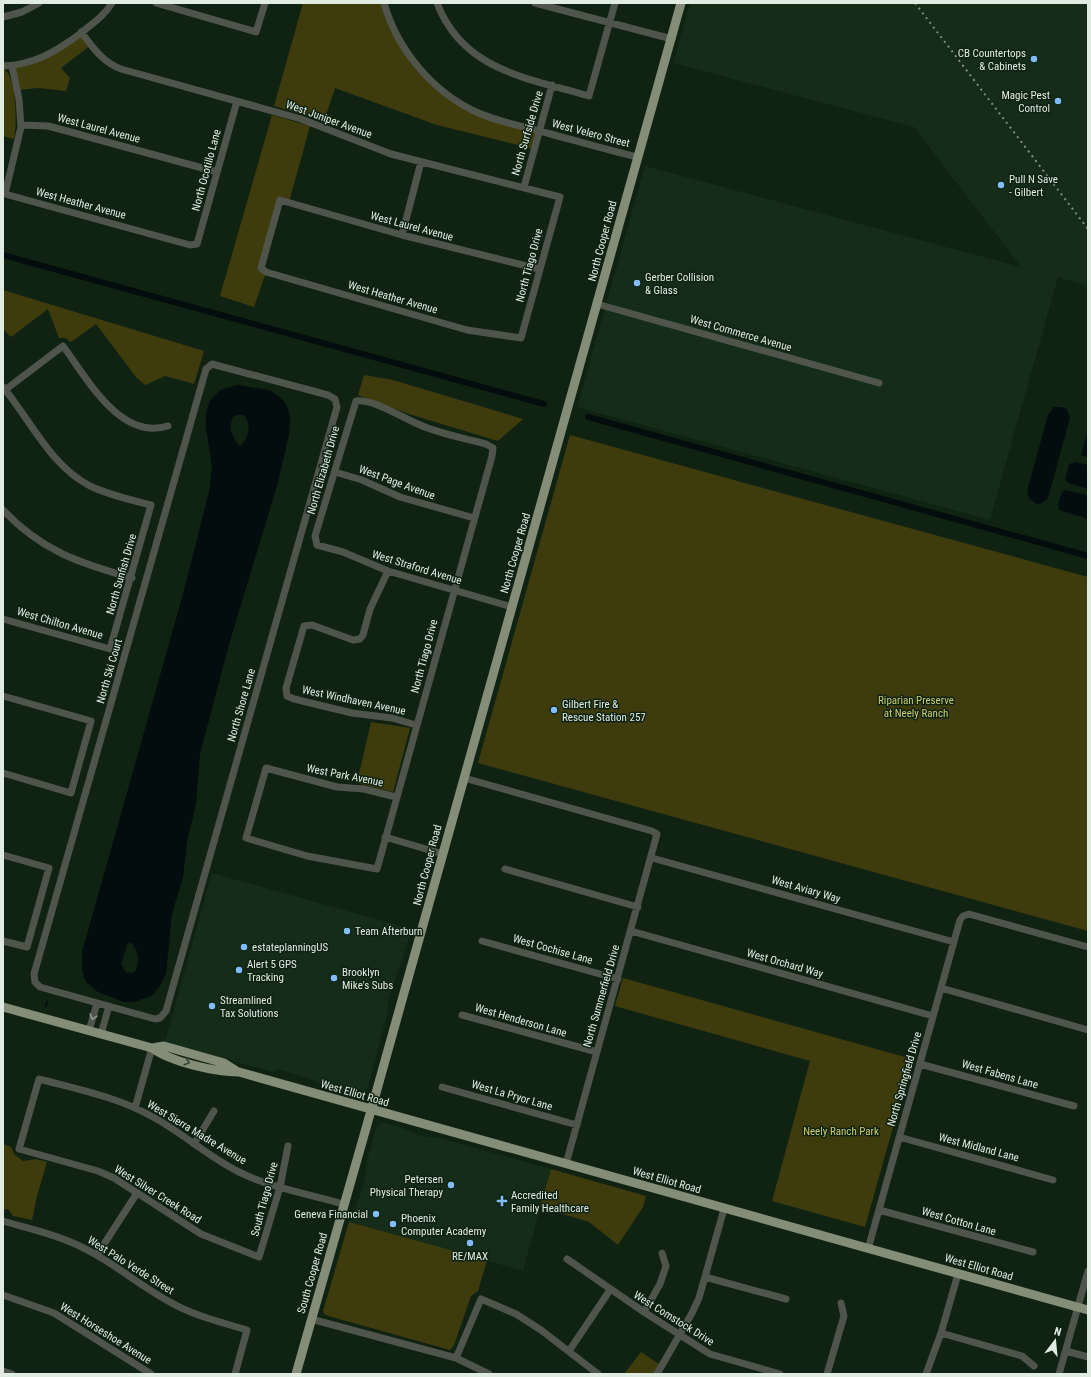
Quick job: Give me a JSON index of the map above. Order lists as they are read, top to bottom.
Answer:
{
  "streets": {
    "main road": ["North Cooper Road", "West Elliot Road", "South Cooper Road"],
    "street": [
      "West Juniper Avenue",
      "West Laurel Avenue",
      "North Surfside Drive",
      "West Velero Street",
      "North Ocotillo Lane",
      "West Heather Avenue",
      "North Tiago Drive",
      "West Commerce Avenue",
      "North Elizabeth Drive",
      "West Page Avenue",
      "West Straford Avenue",
      "North Sunfish Drive",
      "West Chilton Avenue",
      "North Ski Court",
      "West Windhaven Avenue",
      "North Shore Lane",
      "West Park Avenue",
      "West Aviary Way",
      "West Cochise Lane",
      "West Orchard Way",
      "North Summerfield Drive",
      "West Henderson Lane",
      "West Fabens Lane",
      "North Springfield Drive",
      "West La Pryor Lane",
      "West Sierra Madre Avenue",
      "West Midland Lane",
      "West Silver Creek Road",
      "South Tiago Drive",
      "West Cotton Lane",
      "West Palo Verde Street",
      "West Comstock Drive",
      "West Horseshoe Avenue"
    ]
  },
  "crossings": [
    ["West Juniper Avenue", "North Surfside Drive"],
    ["West Juniper Avenue", "North Ocotillo Lane"],
    ["West Juniper Avenue", "North Tiago Drive"],
    ["West Laurel Avenue", "North Ocotillo Lane"],
    ["West Laurel Avenue", "West Heather Avenue"],
    ["West Laurel Avenue", "North Tiago Drive"],
    ["North Surfside Drive", "West Velero Street"],
    ["West Velero Street", "North Cooper Road"],
    ["North Ocotillo Lane", "West Heather Avenue"],
    ["West Heather Avenue", "North Tiago Drive"],
    ["North Cooper Road", "West Commerce Avenue"],
    ["North Cooper Road", "West Straford Avenue"],
    ["North Cooper Road", "North Summerfield Drive"],
    ["North Cooper Road", "West Elliot Road"],
    ["North Cooper Road", "South Cooper Road"],
    ["North Tiago Drive", "North Elizabeth Drive"],
    ["North Tiago Drive", "West Page Avenue"],
    ["North Tiago Drive", "West Straford Avenue"],
    ["North Tiago Drive", "West Windhaven Avenue"],
    ["North Tiago Drive", "West Park Avenue"],
    ["North Elizabeth Drive", "West Page Avenue"],
    ["North Elizabeth Drive", "West Straford Avenue"],
    ["West Straford Avenue", "West Windhaven Avenue"],
    ["North Sunfish Drive", "West Chilton Avenue"],
    ["North Ski Court", "North Shore Lane"],
    ["West Aviary Way", "North Summerfield Drive"],
    ["West Aviary Way", "North Springfield Drive"],
    ["West Cochise Lane", "North Summerfield Drive"],
    ["West Orchard Way", "North Summerfield Drive"],
    ["West Orchard Way", "North Springfield Drive"],
    ["North Summerfield Drive", "West Henderson Lane"],
    ["North Summerfield Drive", "West Elliot Road"],
    ["North Summerfield Drive", "West La Pryor Lane"],
    ["West Fabens Lane", "North Springfield Drive"],
    ["North Springfield Drive", "West Elliot Road"],
    ["North Springfield Drive", "West Midland Lane"],
    ["North Springfield Drive", "West Cotton Lane"],
    ["West Elliot Road", "South Cooper Road"],
    ["West Sierra Madre Avenue", "West Silver Creek Road"],
    ["West Sierra Madre Avenue", "South Tiago Drive"],
    ["West Sierra Madre Avenue", "South Cooper Road"],
    ["West Silver Creek Road", "South Tiago Drive"]
  ],
  "parks": ["Riparian Preserve at Neely Ranch", "Neely Ranch Park"],
  "places": {
    "other": [
      "CB Countertops & Cabinets",
      "Magic Pest Control",
      "Pull N Save - Gilbert",
      "Gerber Collision & Glass",
      "Gilbert Fire & Rescue Station 257",
      "Team Afterburn",
      "estateplanningUS",
      "Alert 5 GPS Tracking",
      "Brooklyn Mike's Subs",
      "Streamlined Tax Solutions",
      "Petersen Physical Therapy",
      "Geneva Financial",
      "Phoenix Computer Academy",
      "RE/MAX"
    ],
    "health": ["Accredited Family Healthcare"]
  },
  "north": "top"
}
